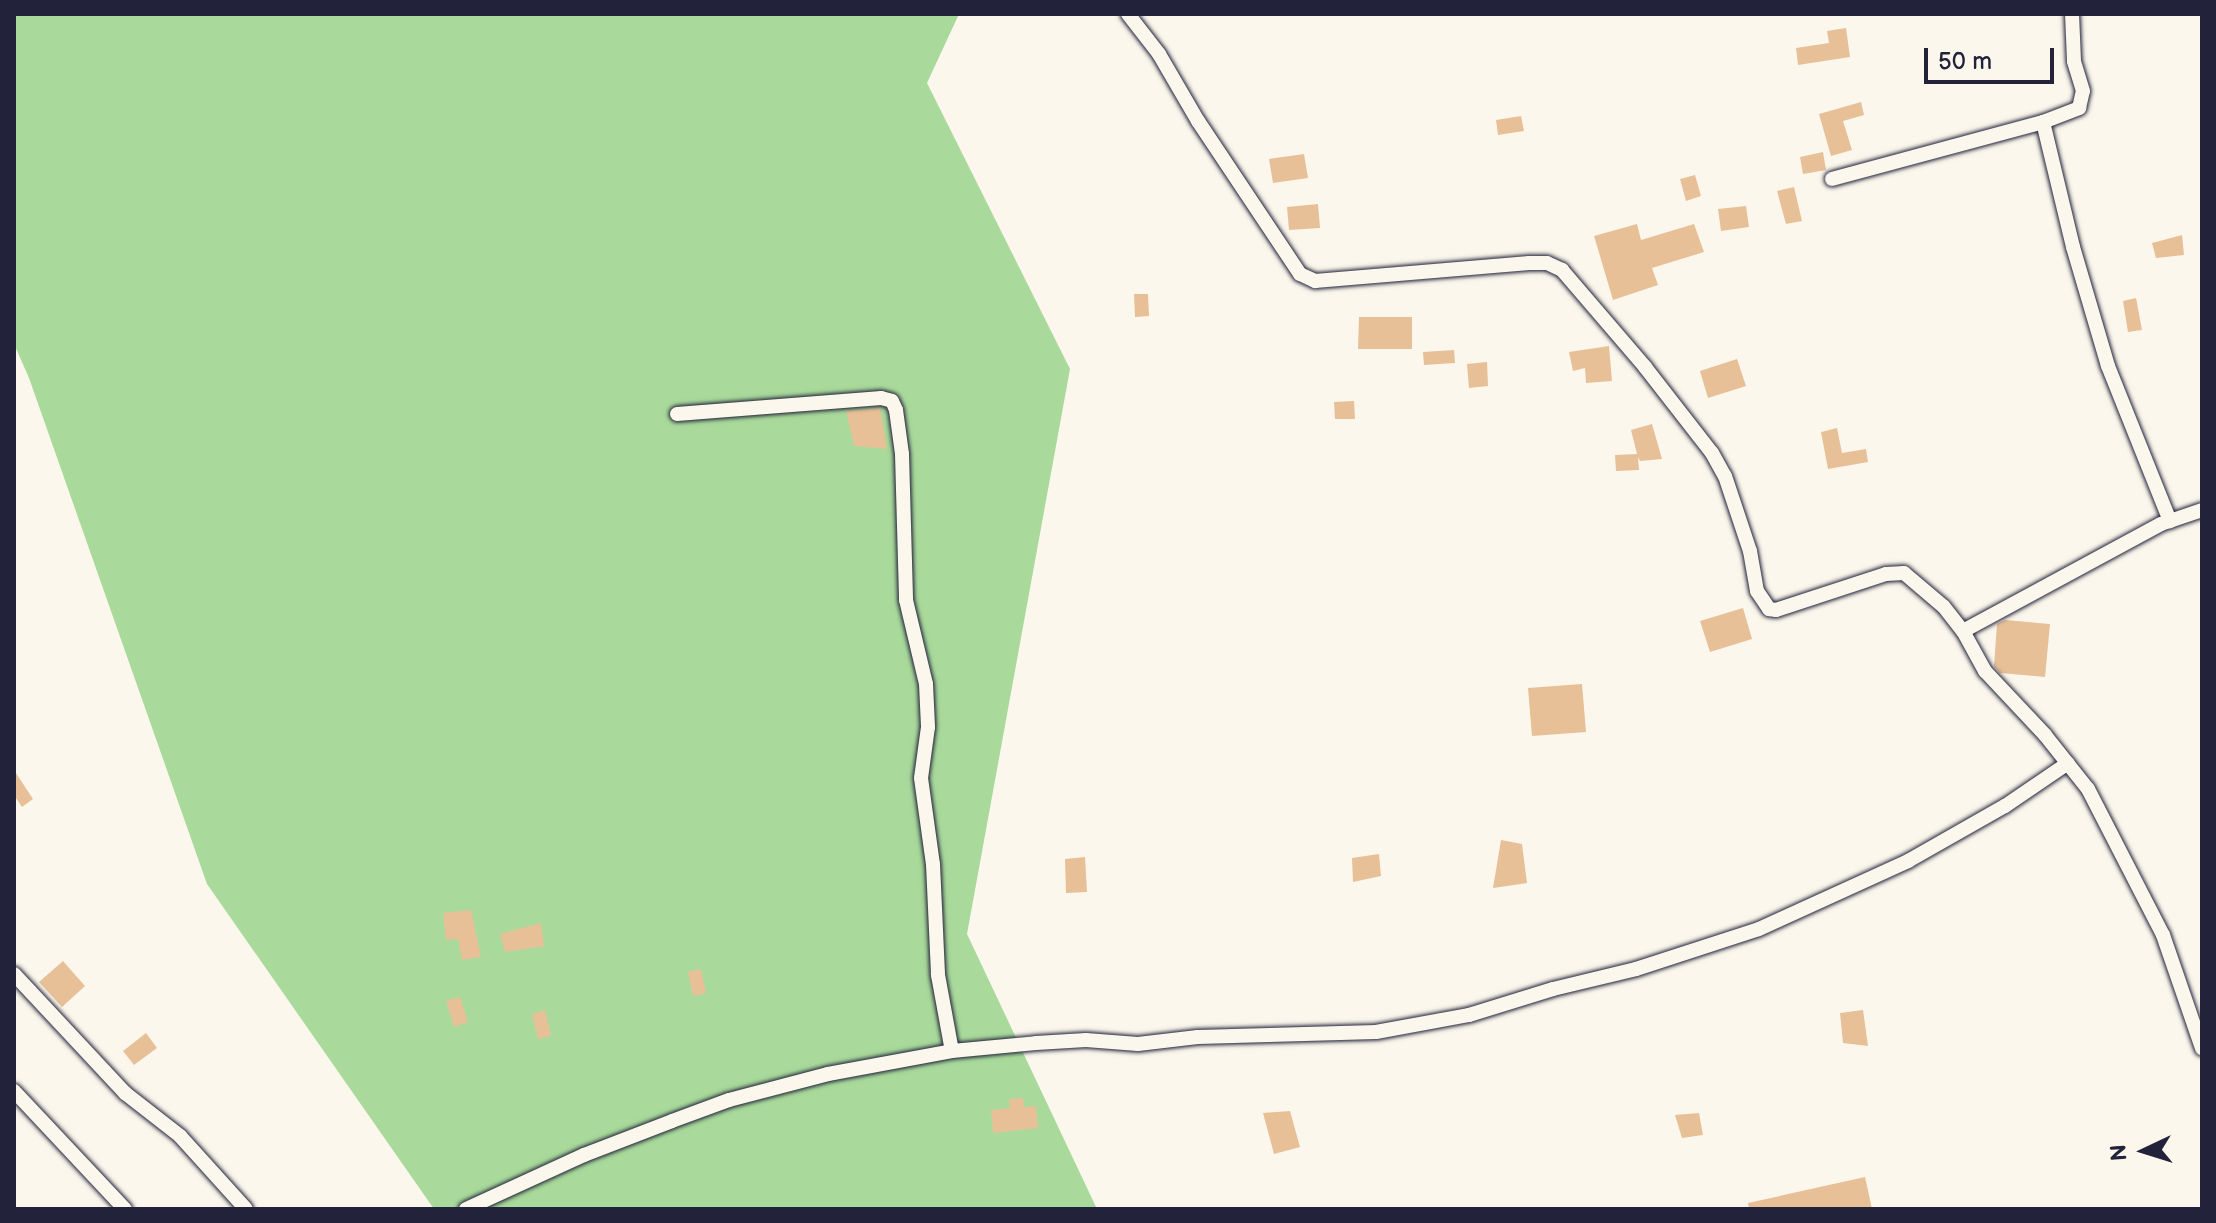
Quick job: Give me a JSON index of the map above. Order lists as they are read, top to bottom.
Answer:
{
  "scale_bar": "50 m",
  "north": "left"
}
